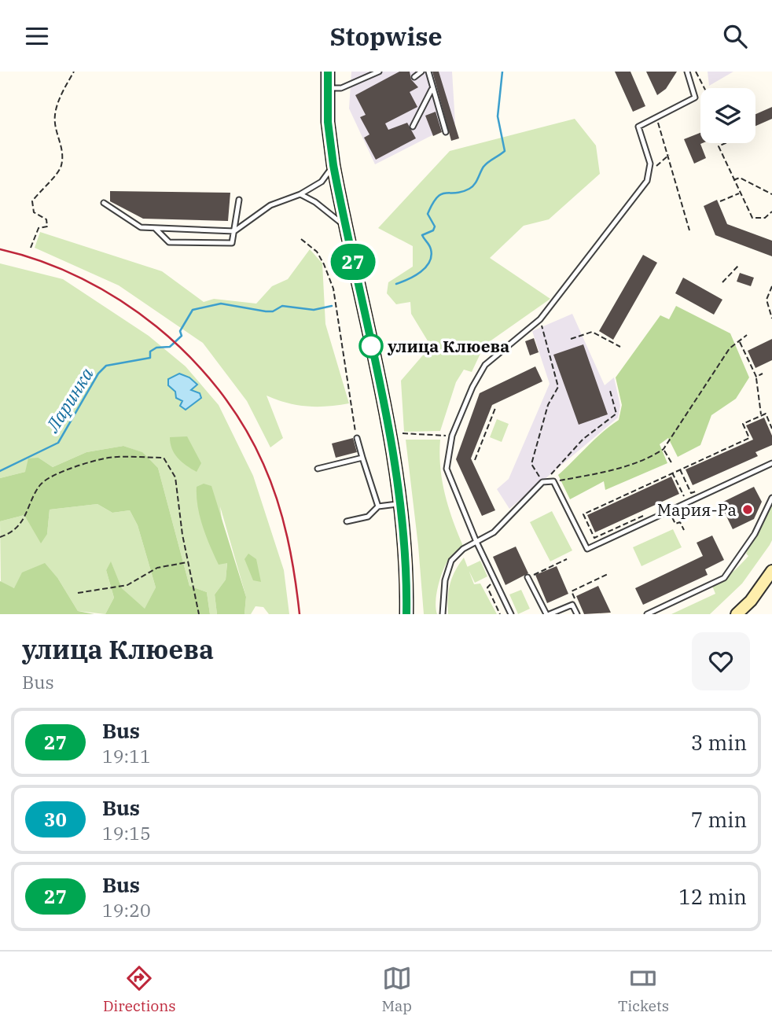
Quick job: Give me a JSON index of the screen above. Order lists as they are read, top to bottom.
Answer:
{
  "water": ["Ларинка"],
  "places": ["улица Клюева", "Мария-Ра"],
  "lines": ["bus line 27"],
  "page": {
    "header": "Stopwise",
    "on_map": "27",
    "heading": ["улица Клюева", "Bus"],
    "list": [
      {
        "mark": "27",
        "name": "Bus",
        "note": "19:11",
        "value": "3 min"
      },
      {
        "mark": "30",
        "name": "Bus",
        "note": "19:15",
        "value": "7 min"
      },
      {
        "mark": "27",
        "name": "Bus",
        "note": "19:20",
        "value": "12 min"
      }
    ],
    "tabs": ["Directions", "Map", "Tickets"]
  }
}
